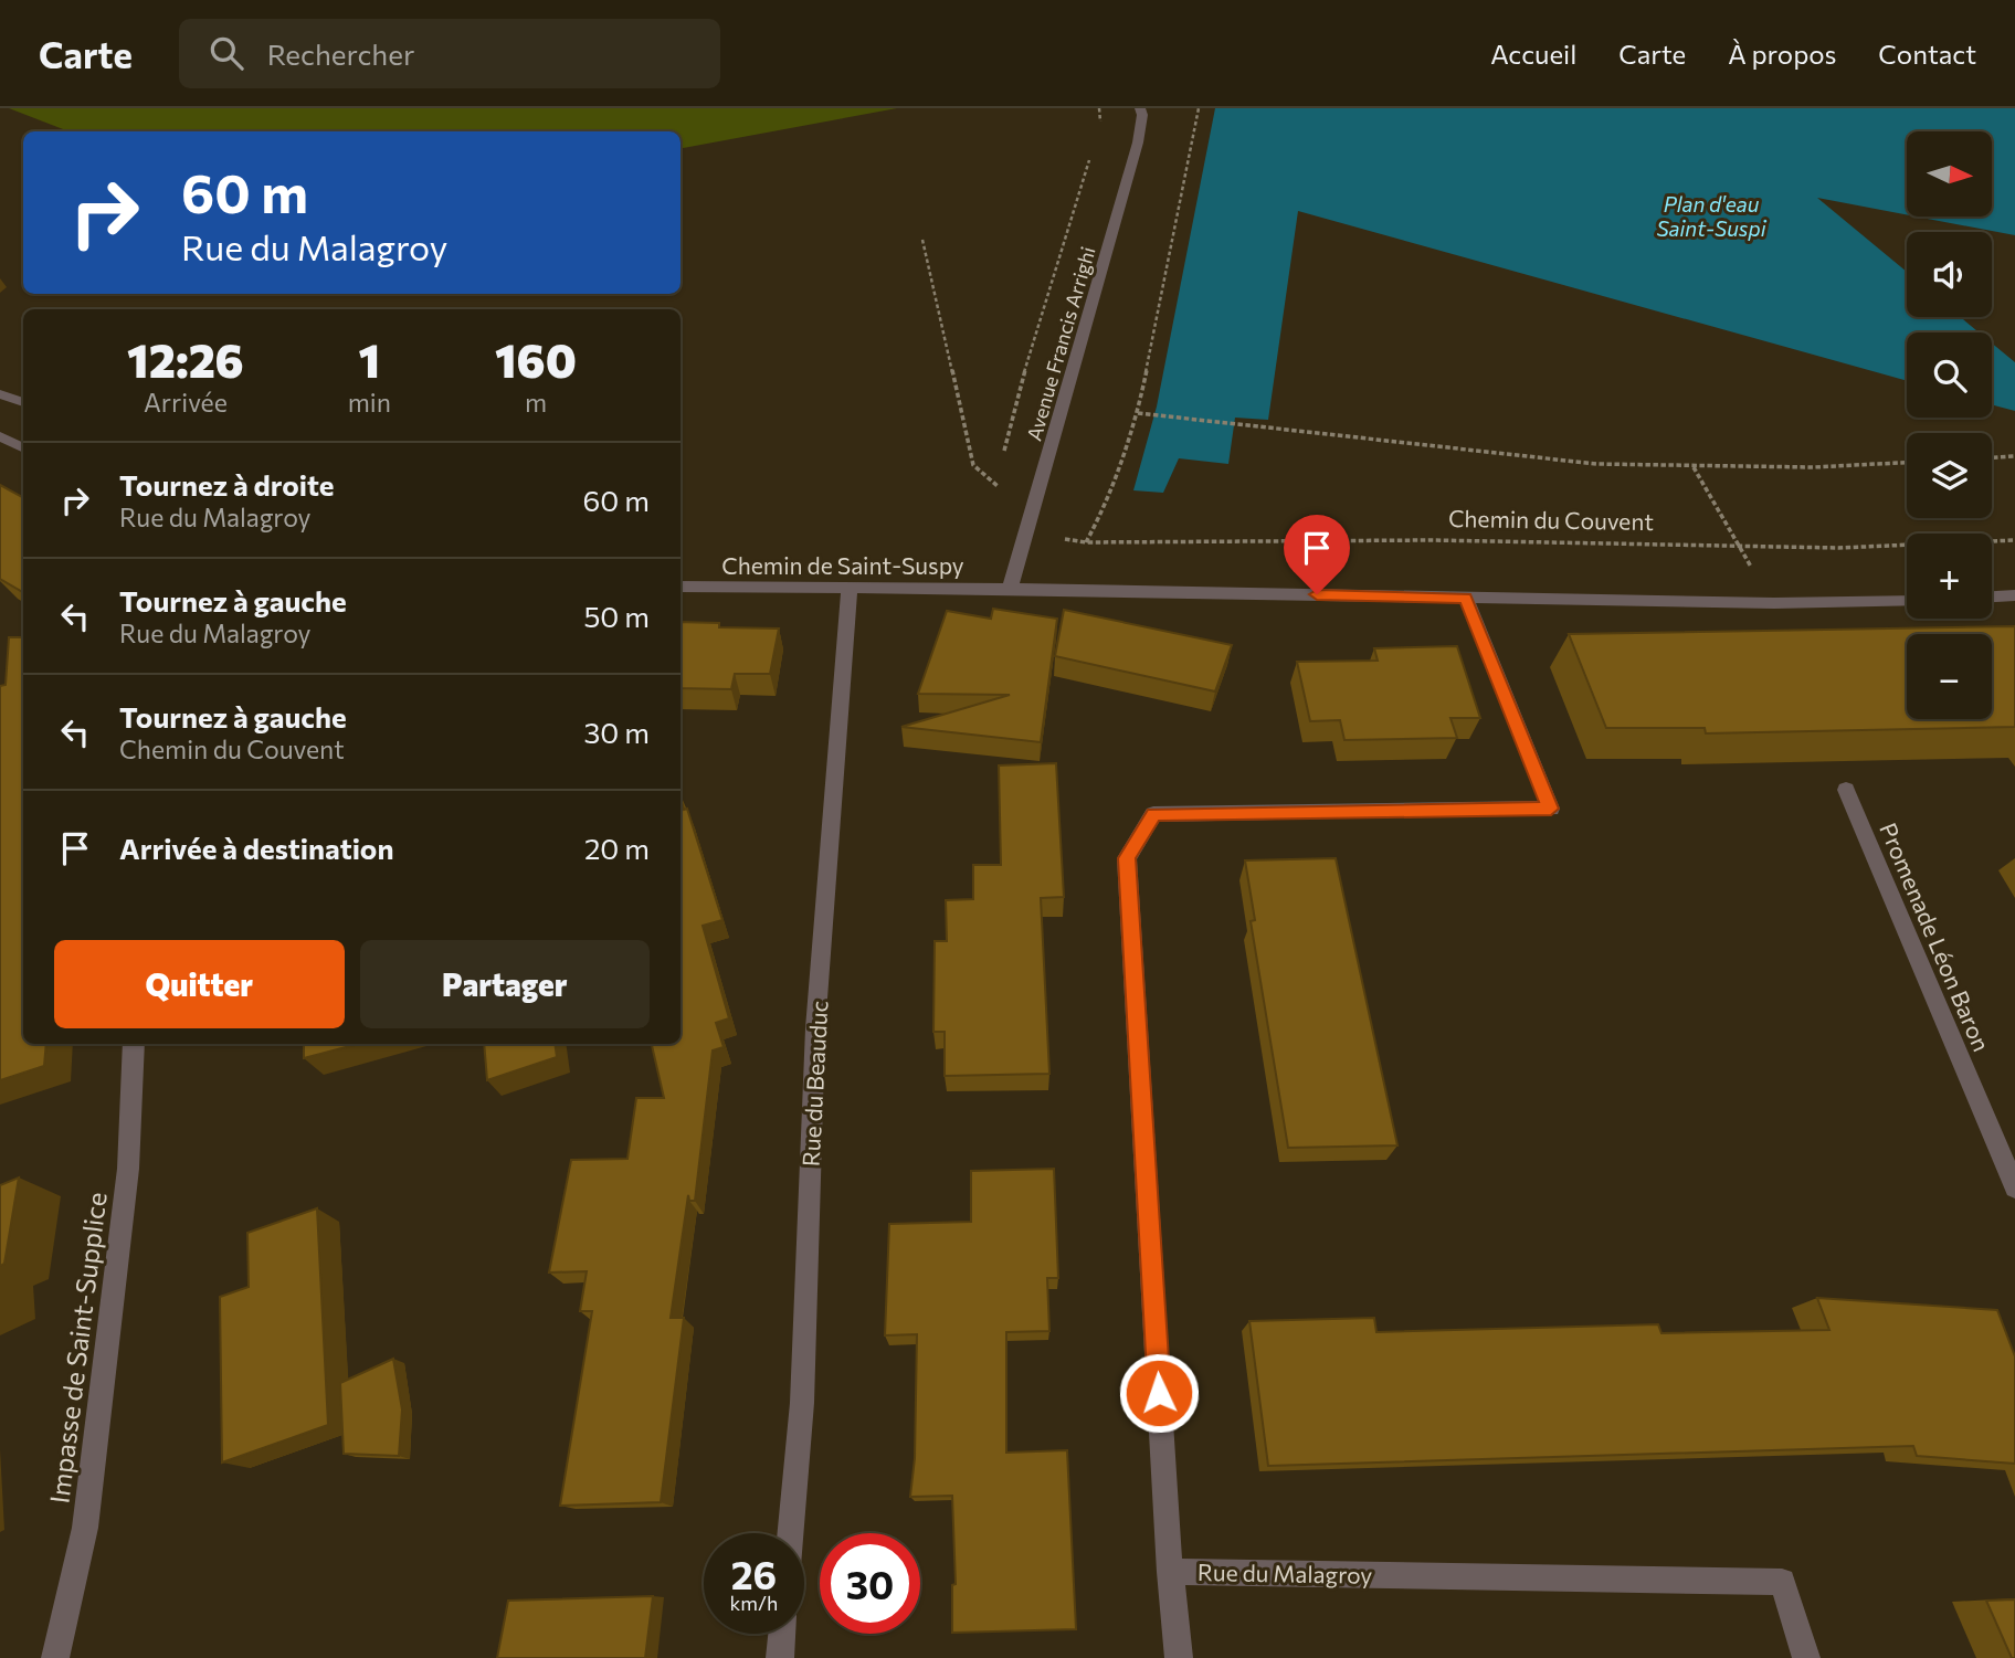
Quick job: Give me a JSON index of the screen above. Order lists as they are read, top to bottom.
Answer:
{
  "streets": {
    "street": [
      "Avenue Francis Arrighi",
      "Chemin de Saint-Suspy",
      "Promenade Léon Baron",
      "Rue du Beauduc",
      "Impasse de Saint-Supplice",
      "Rue du Malagroy"
    ],
    "path": ["Chemin du Couvent"]
  },
  "crossings": [
    ["Avenue Francis Arrighi", "Chemin de Saint-Suspy"],
    ["Chemin de Saint-Suspy", "Rue du Beauduc"]
  ],
  "water": ["Plan d'eau Saint-Suspi"],
  "north": "right",
  "page": {
    "header": "Carte",
    "search": "Rechercher",
    "nav": [
      "Accueil",
      "Carte",
      "À propos",
      "Contact"
    ],
    "map_buttons": ["+", "−"],
    "turn": ["60 m", "Rue du Malagroy"],
    "eta": [
      "12:26",
      "Arrivée",
      "1",
      "min",
      "160",
      "m"
    ],
    "list": [
      {
        "name": "Tournez à droite",
        "note": "Rue du Malagroy",
        "value": "60 m"
      },
      {
        "name": "Tournez à gauche",
        "note": "Rue du Malagroy",
        "value": "50 m"
      },
      {
        "name": "Tournez à gauche",
        "note": "Chemin du Couvent",
        "value": "30 m"
      },
      {
        "name": "Arrivée à destination",
        "value": "20 m"
      }
    ],
    "buttons": ["Quitter", "Partager"],
    "speed": "26 km/h",
    "limit": "30"
  }
}
